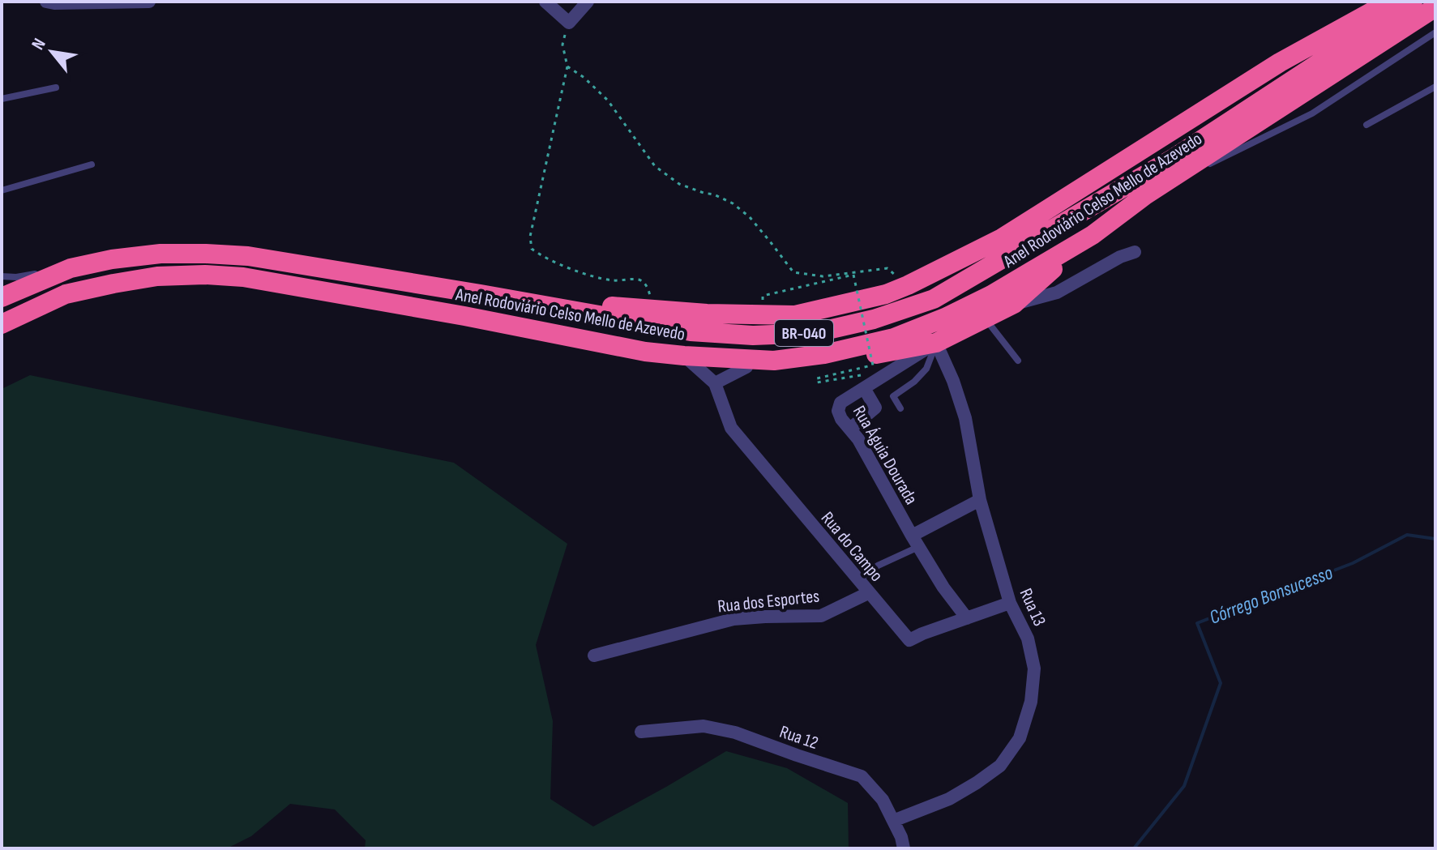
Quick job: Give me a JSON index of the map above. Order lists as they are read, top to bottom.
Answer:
{
  "streets": {
    "highway": ["Anel Rodoviário Celso Mello de Azevedo", "BR-040"],
    "street": [
      "Rua Águia Dourada",
      "Rua do Campo",
      "Rua dos Esportes",
      "Rua 13",
      "Rua 12"
    ]
  },
  "crossings": [
    ["Anel Rodoviário Celso Mello de Azevedo", "Rua do Campo"],
    ["Rua Águia Dourada", "Rua do Campo"],
    ["Rua Águia Dourada", "Rua 13"],
    ["Rua do Campo", "Rua dos Esportes"],
    ["Rua do Campo", "Rua 13"],
    ["Rua 13", "Rua 12"]
  ],
  "water": ["Córrego Bonsucesso"],
  "north": "top left"
}
